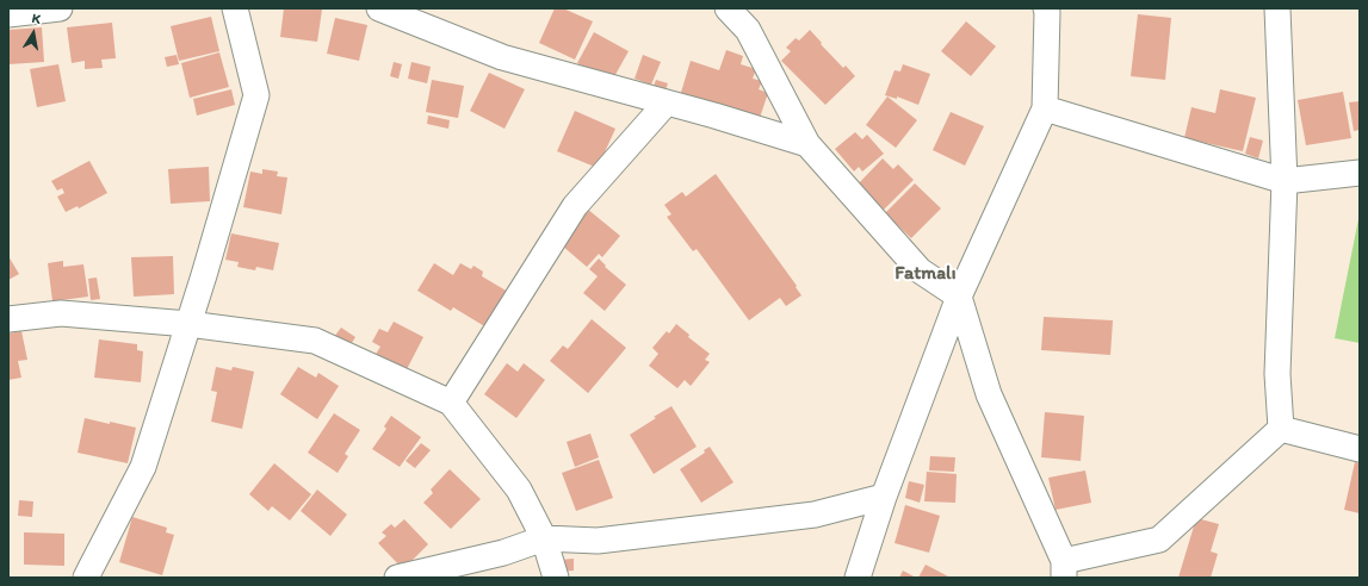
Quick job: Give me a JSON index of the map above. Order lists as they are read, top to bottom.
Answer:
{
  "districts": ["Fatmalı"],
  "north": "top"
}
